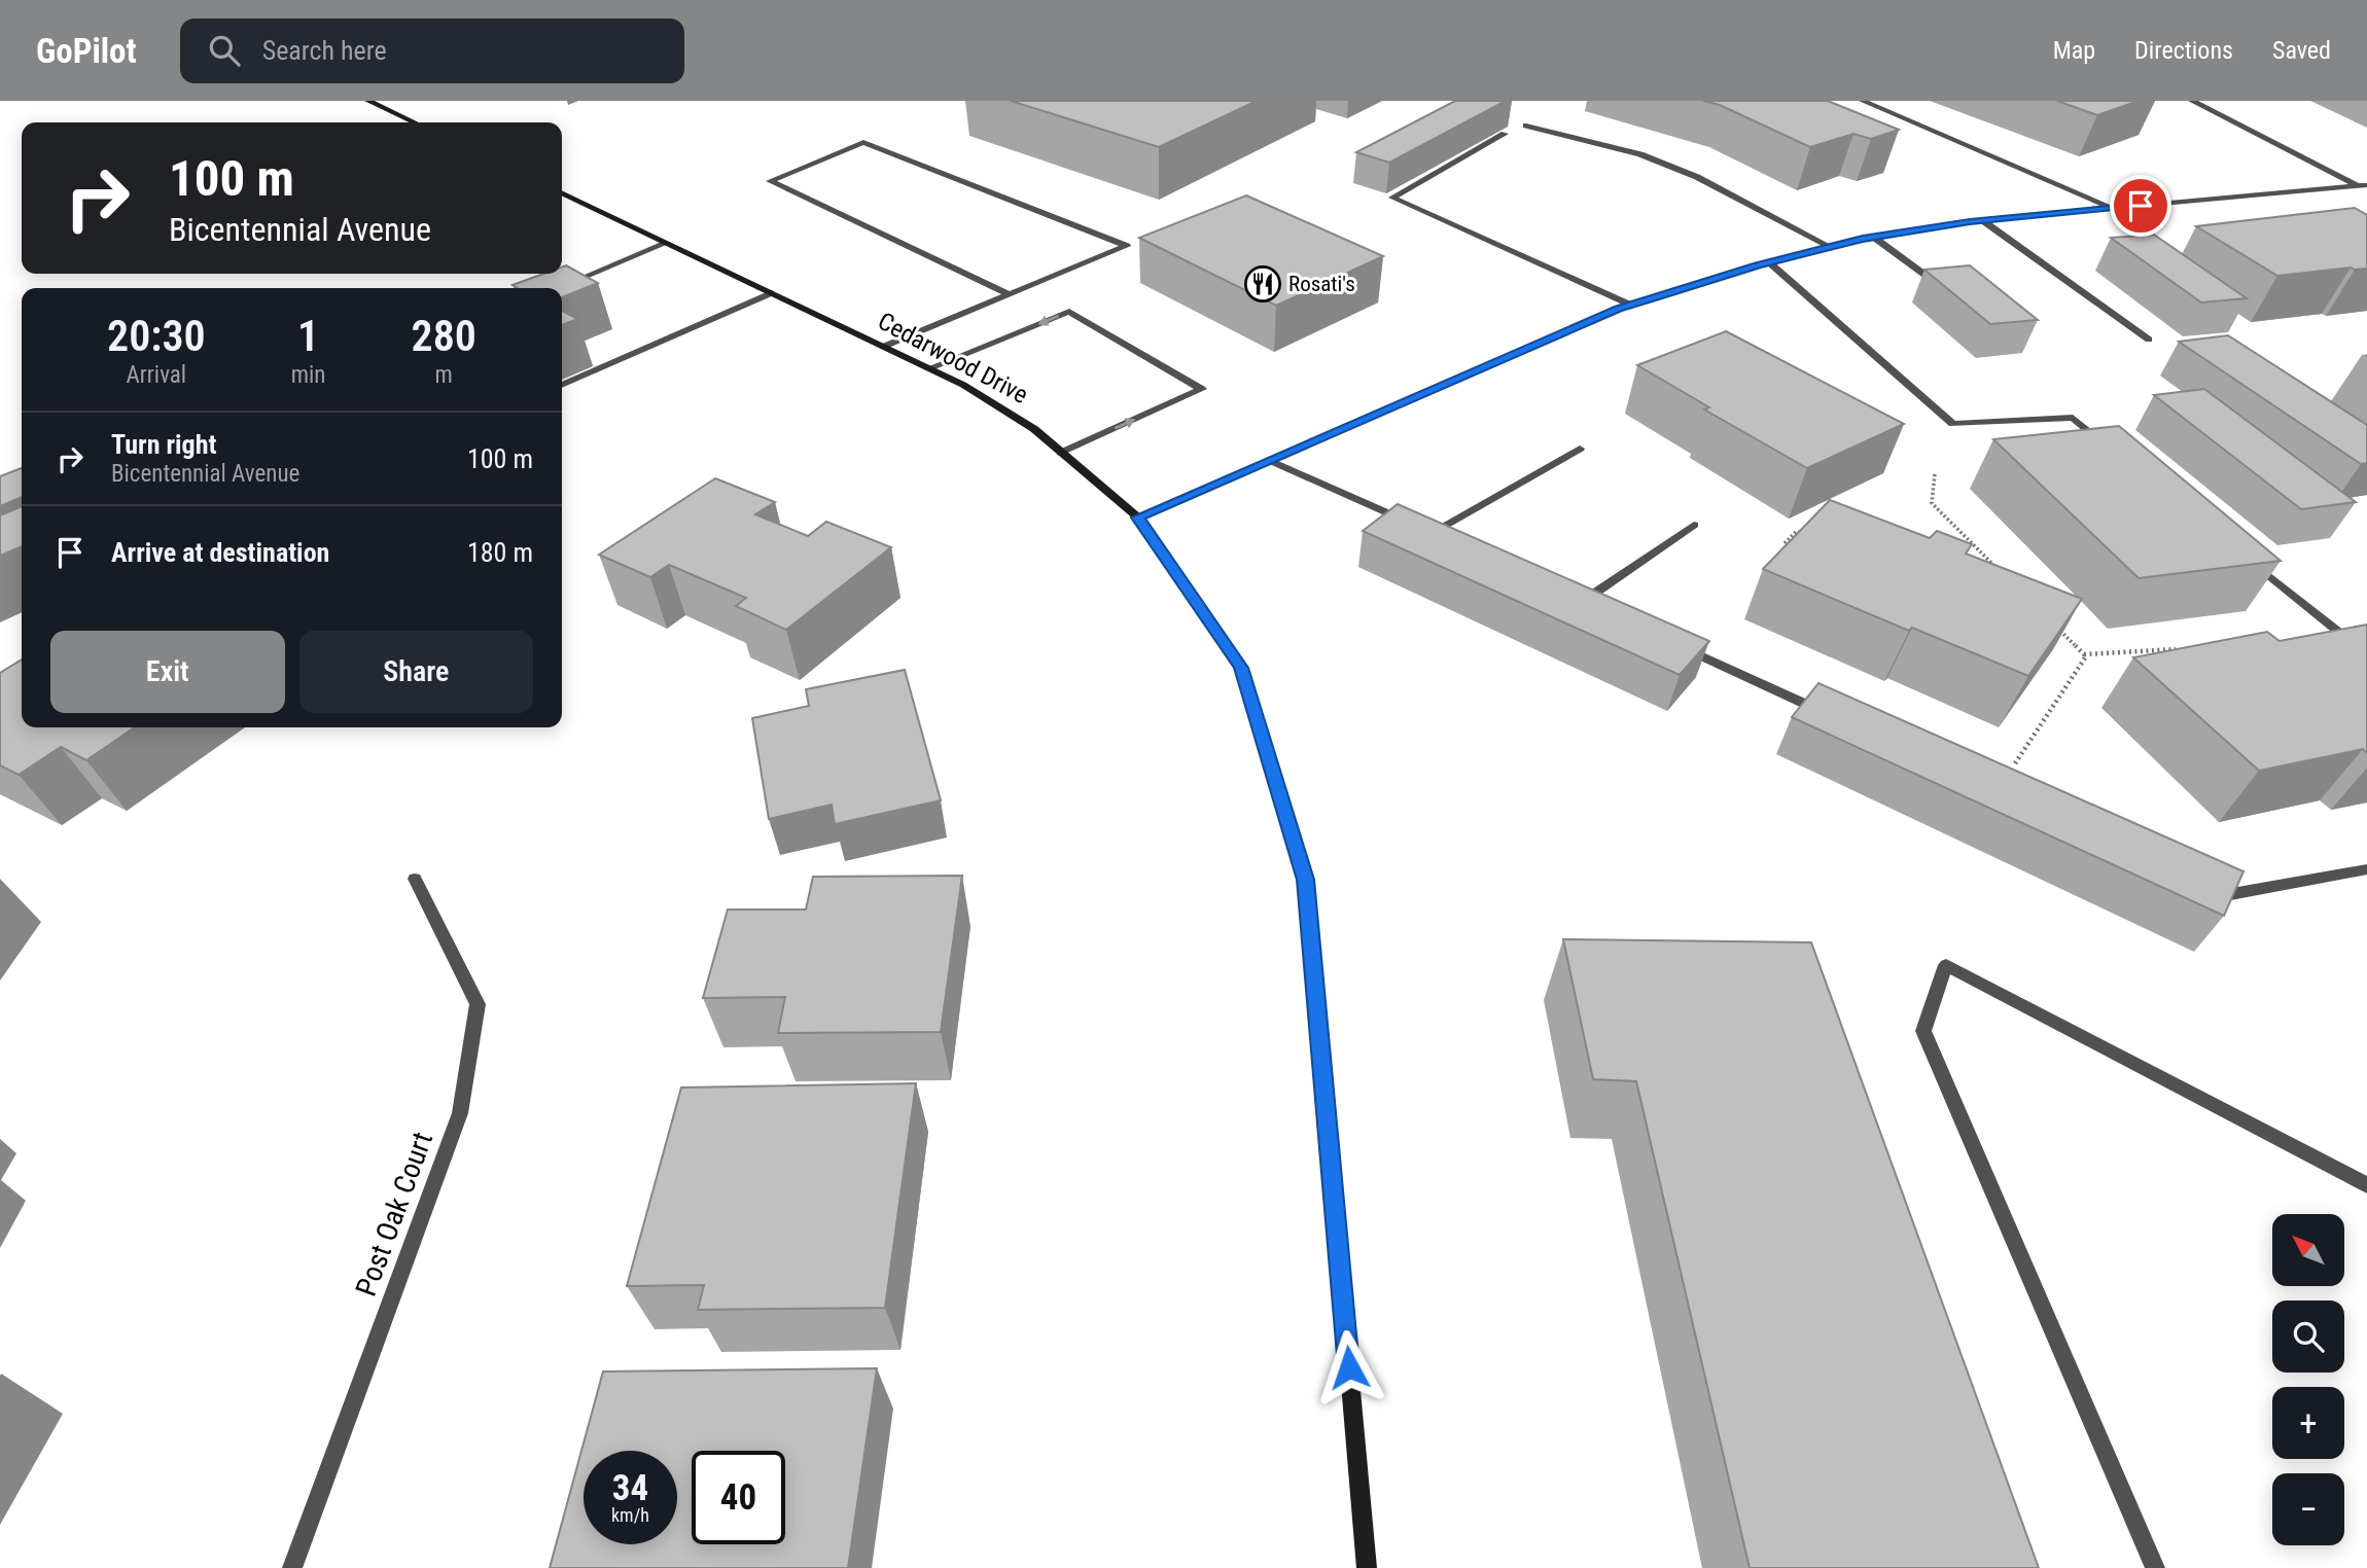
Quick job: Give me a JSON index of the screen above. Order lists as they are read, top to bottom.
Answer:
{
  "streets": {
    "street": ["Cedarwood Drive", "Post Oak Court"]
  },
  "places": {
    "restaurant": ["Rosati's"]
  },
  "north": "top left",
  "page": {
    "header": "GoPilot",
    "search": "Search here",
    "nav": ["Map", "Directions", "Saved"],
    "turn": ["100 m", "Bicentennial Avenue"],
    "eta": [
      "20:30",
      "Arrival",
      "1",
      "min",
      "280",
      "m"
    ],
    "list": [
      {
        "name": "Turn right",
        "note": "Bicentennial Avenue",
        "value": "100 m"
      },
      {
        "name": "Arrive at destination",
        "value": "180 m"
      }
    ],
    "buttons": ["Exit", "Share"],
    "map_buttons": ["+", "−"],
    "speed": "34 km/h",
    "limit": "40"
  }
}
